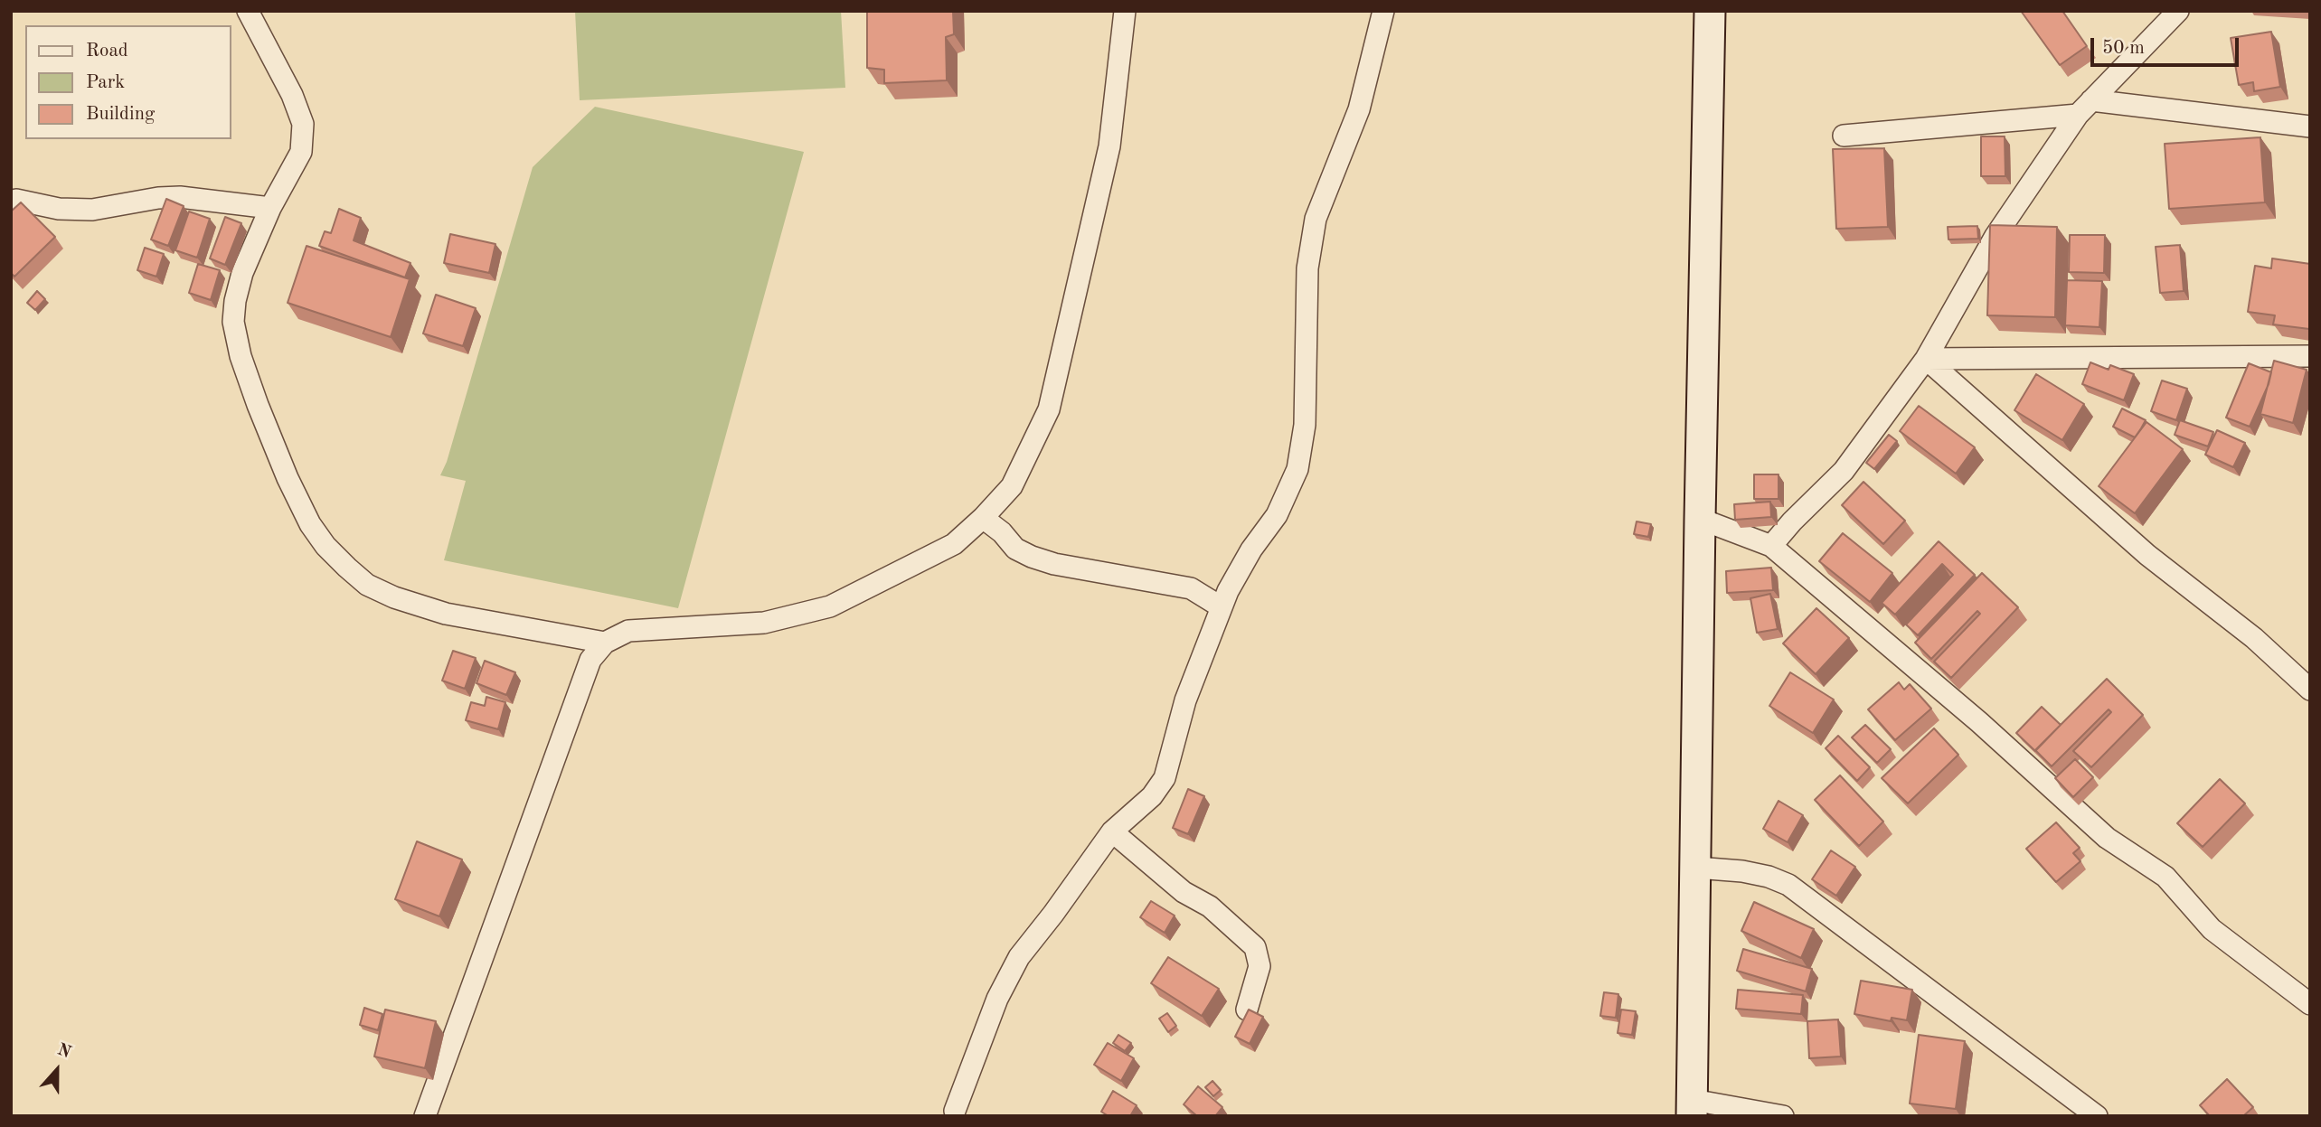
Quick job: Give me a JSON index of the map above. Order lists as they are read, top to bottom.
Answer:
{
  "legend": ["Road", "Park", "Building"],
  "scale_bar": "50 m",
  "north": "top"
}
